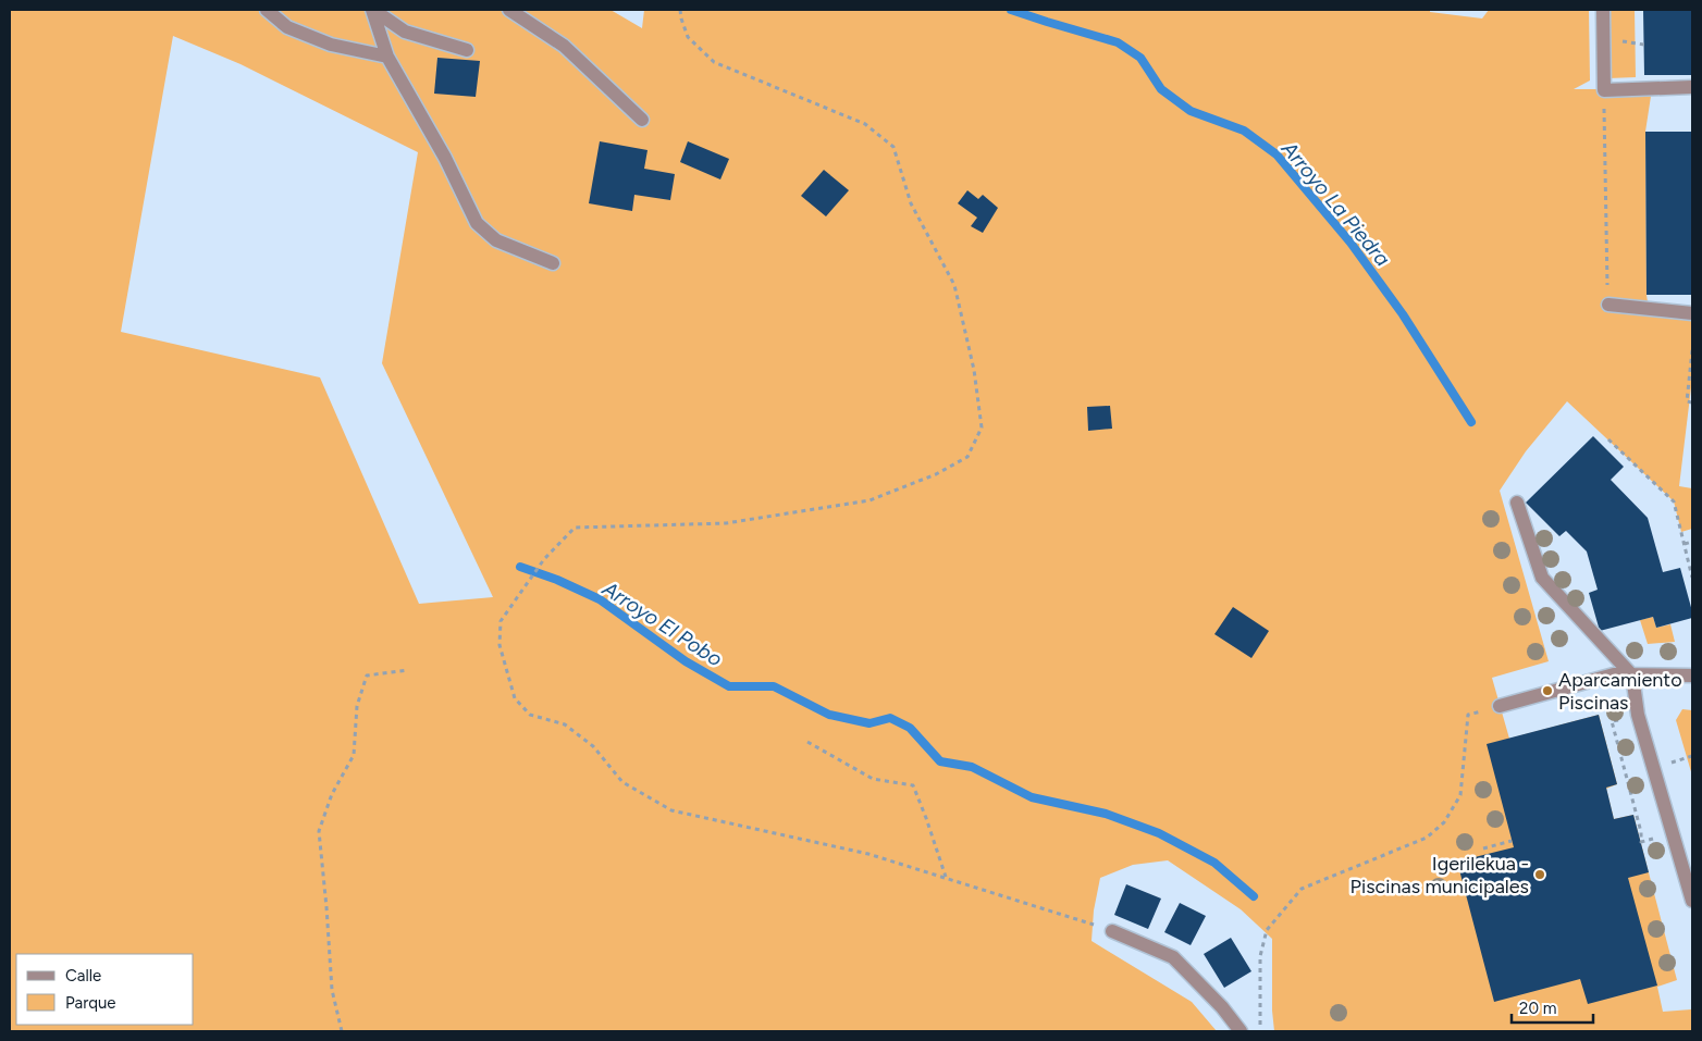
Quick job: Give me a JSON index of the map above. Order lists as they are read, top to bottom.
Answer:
{
  "water": ["Arroyo La Piedra", "Arroyo El Pobo"],
  "places": ["Aparcamiento Piscinas", "Igerilekua - Piscinas municipales"],
  "legend": ["Calle", "Parque"],
  "scale_bar": "20 m"
}
